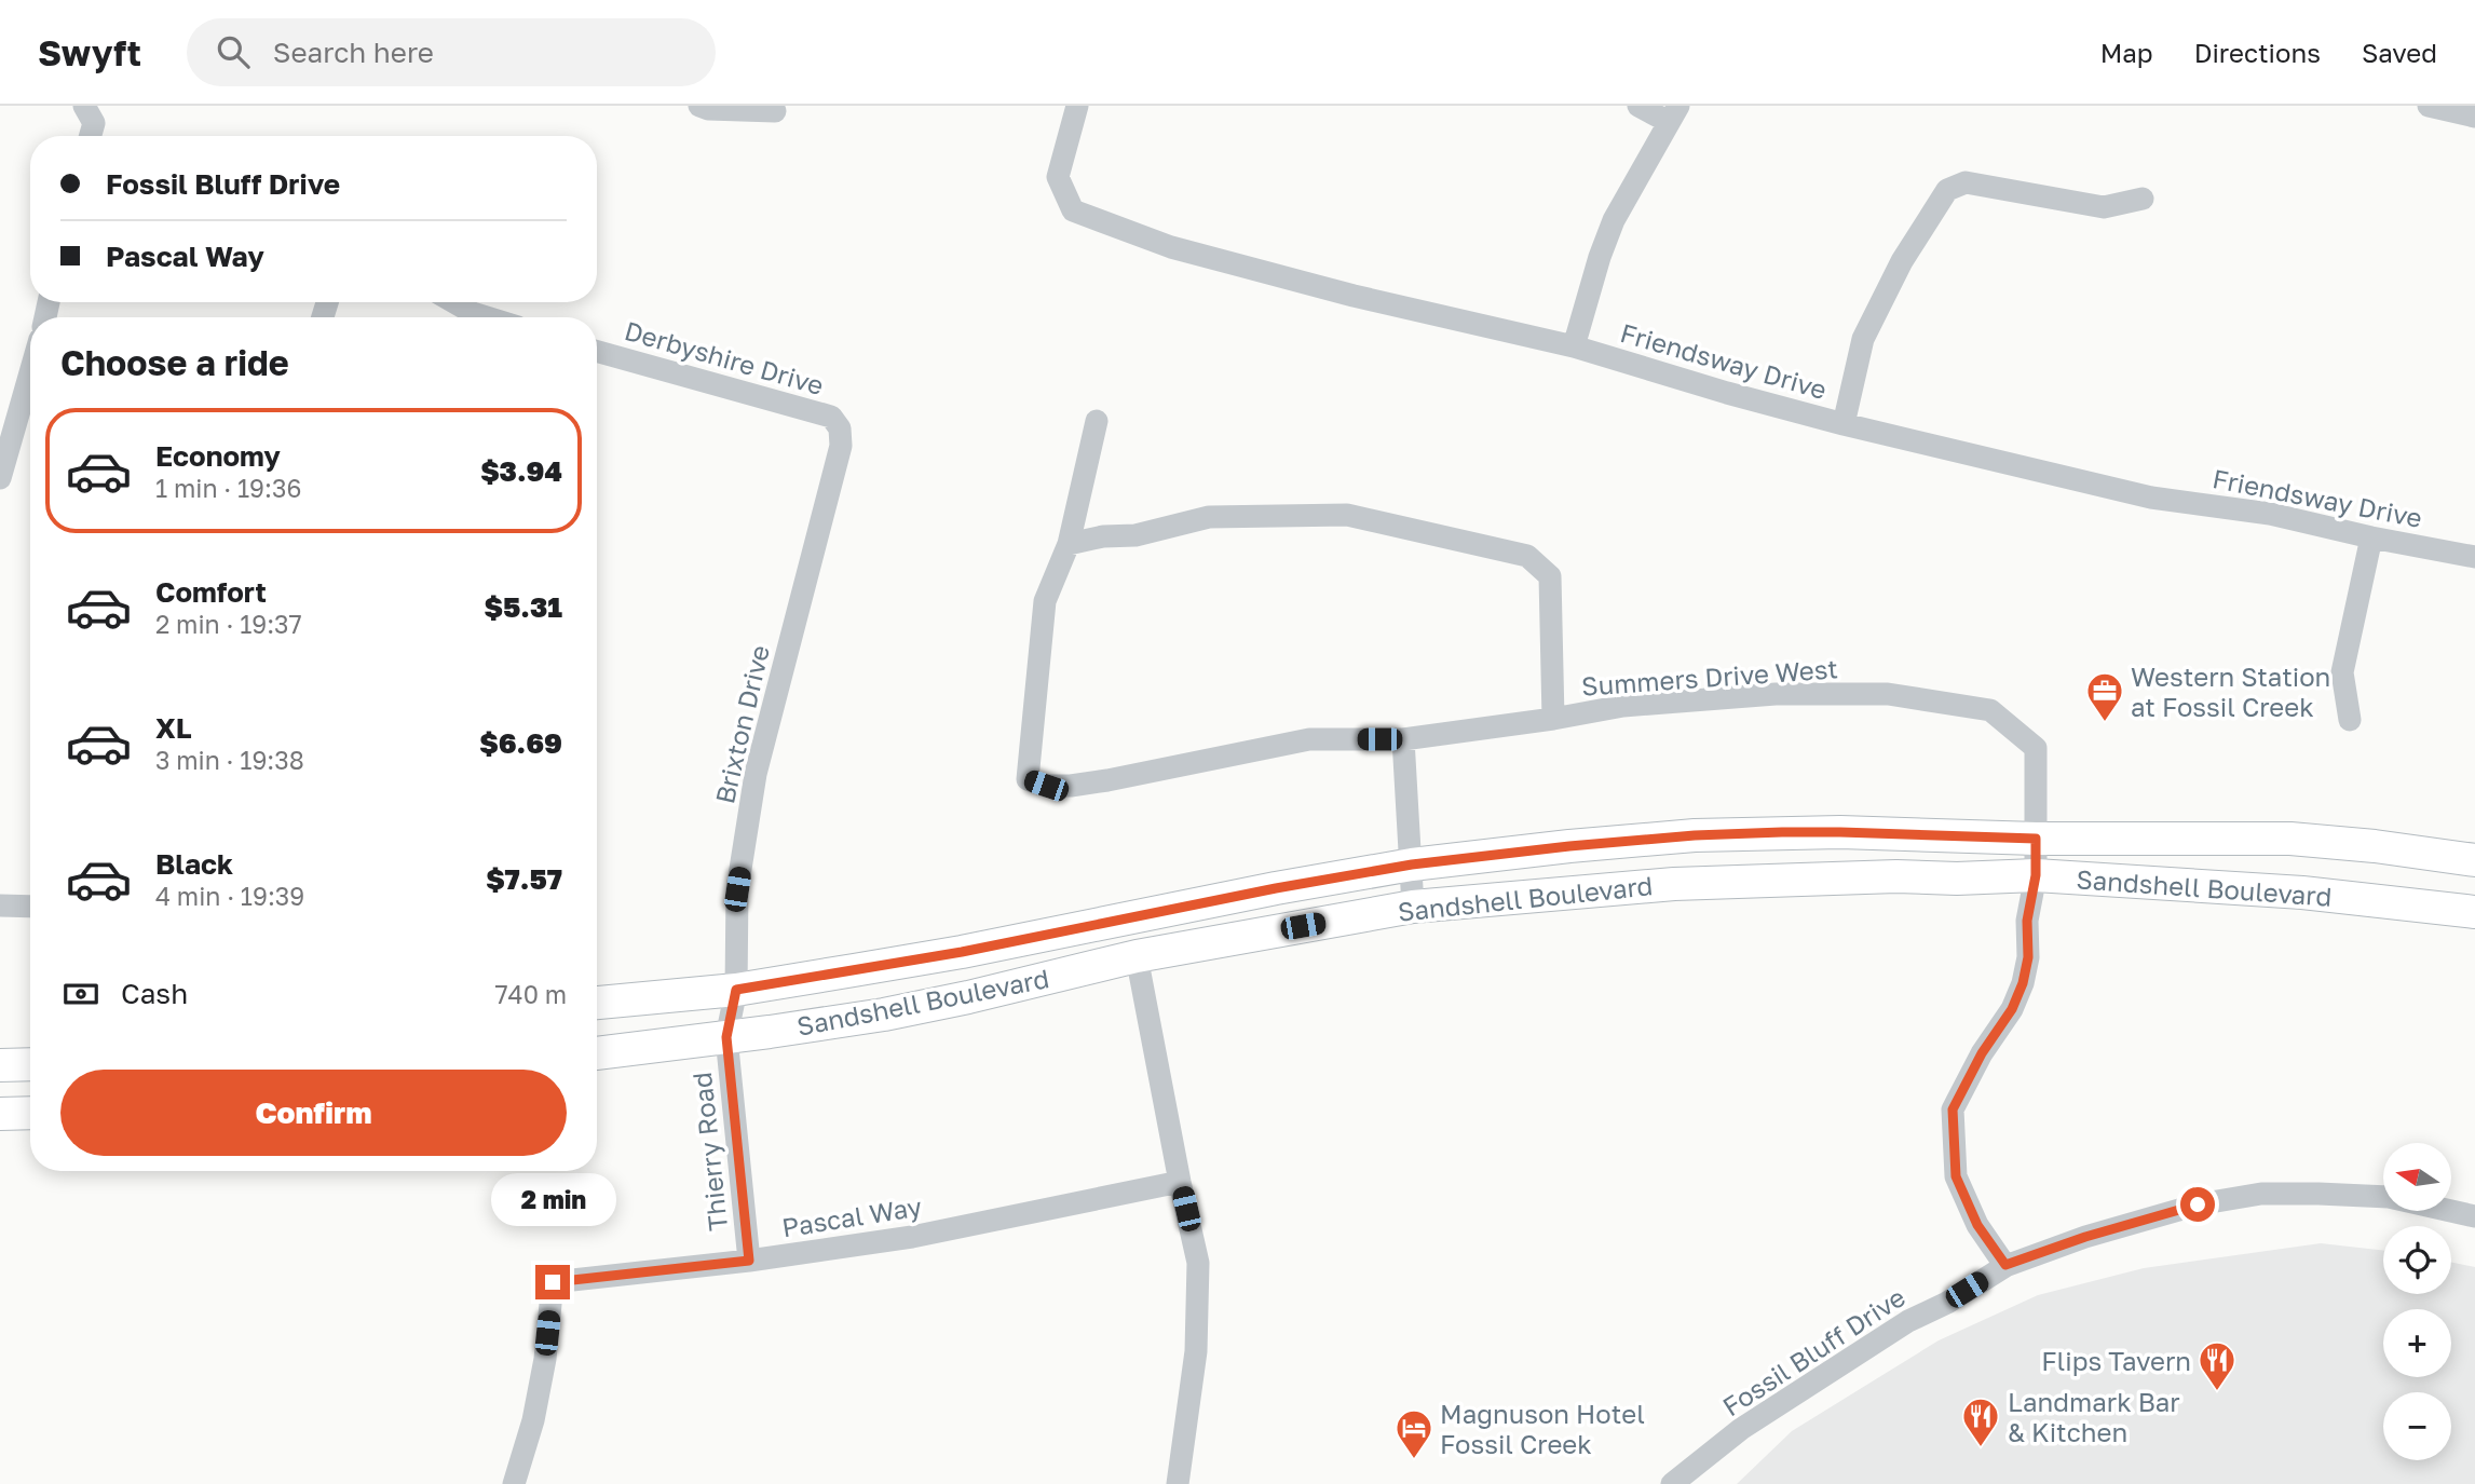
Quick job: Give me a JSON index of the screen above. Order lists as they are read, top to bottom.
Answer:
{
  "streets": {
    "street": [
      "Derbyshire Drive",
      "Friendsway Drive",
      "Summers Drive West",
      "Brixton Drive",
      "Sandshell Boulevard",
      "Thierry Road",
      "Pascal Way",
      "Fossil Bluff Drive"
    ]
  },
  "crossings": [
    ["Derbyshire Drive", "Brixton Drive"],
    ["Summers Drive West", "Sandshell Boulevard"],
    ["Brixton Drive", "Sandshell Boulevard"],
    ["Brixton Drive", "Thierry Road"],
    ["Sandshell Boulevard", "Thierry Road"],
    ["Thierry Road", "Pascal Way"]
  ],
  "places": {
    "office": ["Western Station at Fossil Creek"],
    "restaurant": ["Flips Tavern", "Landmark Bar & Kitchen"],
    "hotel": ["Magnuson Hotel Fossil Creek"]
  },
  "north": "left",
  "page": {
    "header": "Swyft",
    "search": "Search here",
    "nav": ["Map", "Directions", "Saved"],
    "banner": ["Fossil Bluff Drive", "Pascal Way"],
    "heading": "Choose a ride",
    "list": [
      {
        "name": "Economy",
        "note": "1 min · 19:36",
        "value": "$3.94"
      },
      {
        "name": "Comfort",
        "note": "2 min · 19:37",
        "value": "$5.31"
      },
      {
        "name": "XL",
        "note": "3 min · 19:38",
        "value": "$6.69"
      },
      {
        "name": "Black",
        "note": "4 min · 19:39",
        "value": "$7.57"
      }
    ],
    "pay": ["Cash", "740 m"],
    "buttons": "Confirm",
    "map_buttons": ["+", "−"],
    "bubble": "2 min"
  }
}
